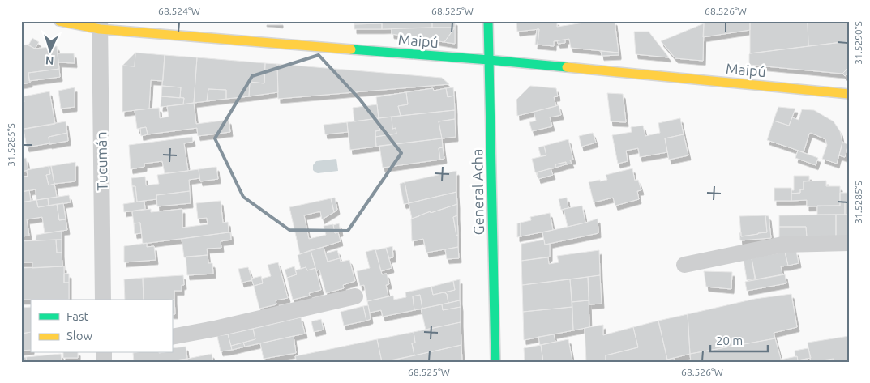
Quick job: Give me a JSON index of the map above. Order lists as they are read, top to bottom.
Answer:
{
  "streets": {
    "street": ["Maipú", "Tucumán", "General Acha"]
  },
  "crossings": [
    ["Maipú", "Tucumán"],
    ["Maipú", "General Acha"]
  ],
  "legend": ["Fast", "Slow"],
  "scale_bar": "20 m",
  "north": "bottom",
  "coordinates": [
    "68.524°W",
    "68.525°W",
    "68.526°W",
    "31.5290°S",
    "31.5285°S"
  ]
}
